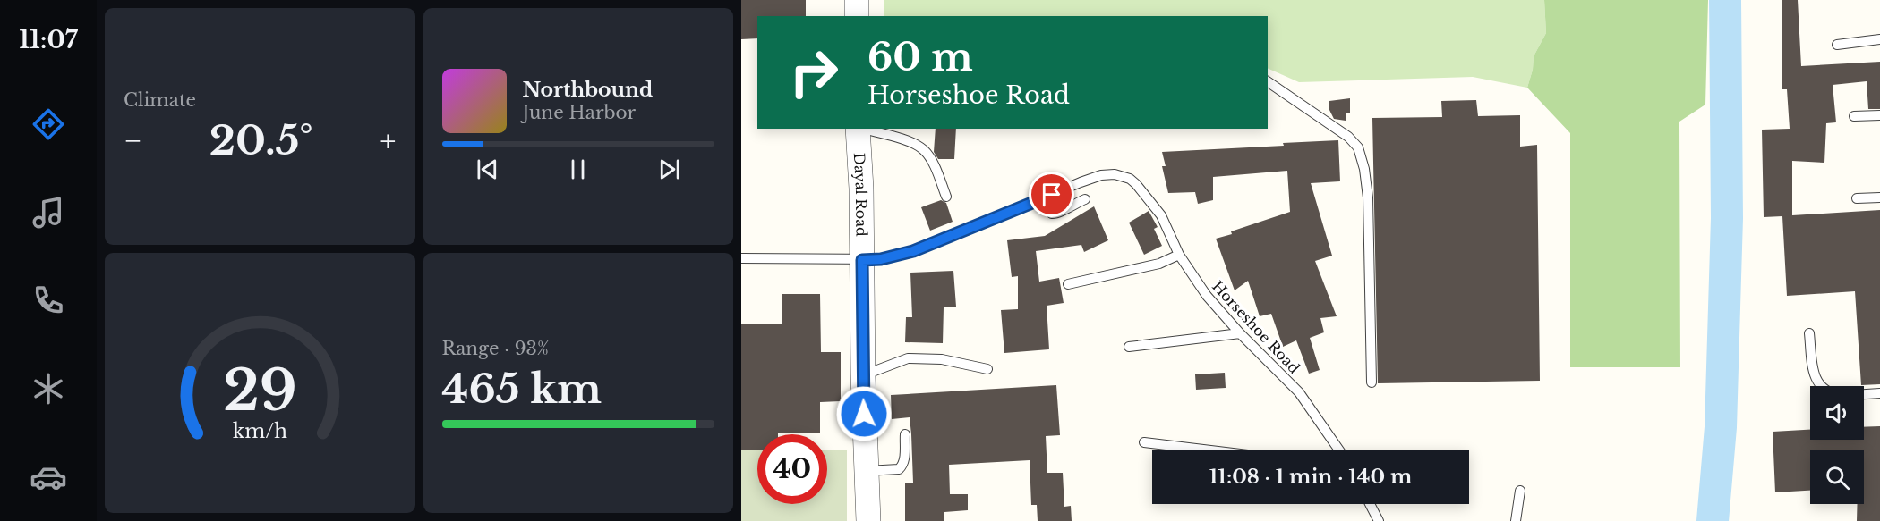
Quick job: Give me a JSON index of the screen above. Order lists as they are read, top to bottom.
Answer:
{
  "streets": {
    "street": ["Dayal Road"],
    "lane": ["Horseshoe Road"]
  },
  "crossings": [
    ["Dayal Road", "Horseshoe Road"]
  ],
  "page": {
    "tabs": "11:07",
    "tile": [
      "Climate",
      ["Range · 93%", "465 km"]
    ],
    "turn": ["60 m", "Horseshoe Road"],
    "song": ["Northbound", "June Harbor"],
    "heat": ["−", "20.5°", "+"],
    "limit": "40",
    "trip": "11:08 · 1 min · 140 m",
    "gauge": ["29", "km/h"]
  }
}
